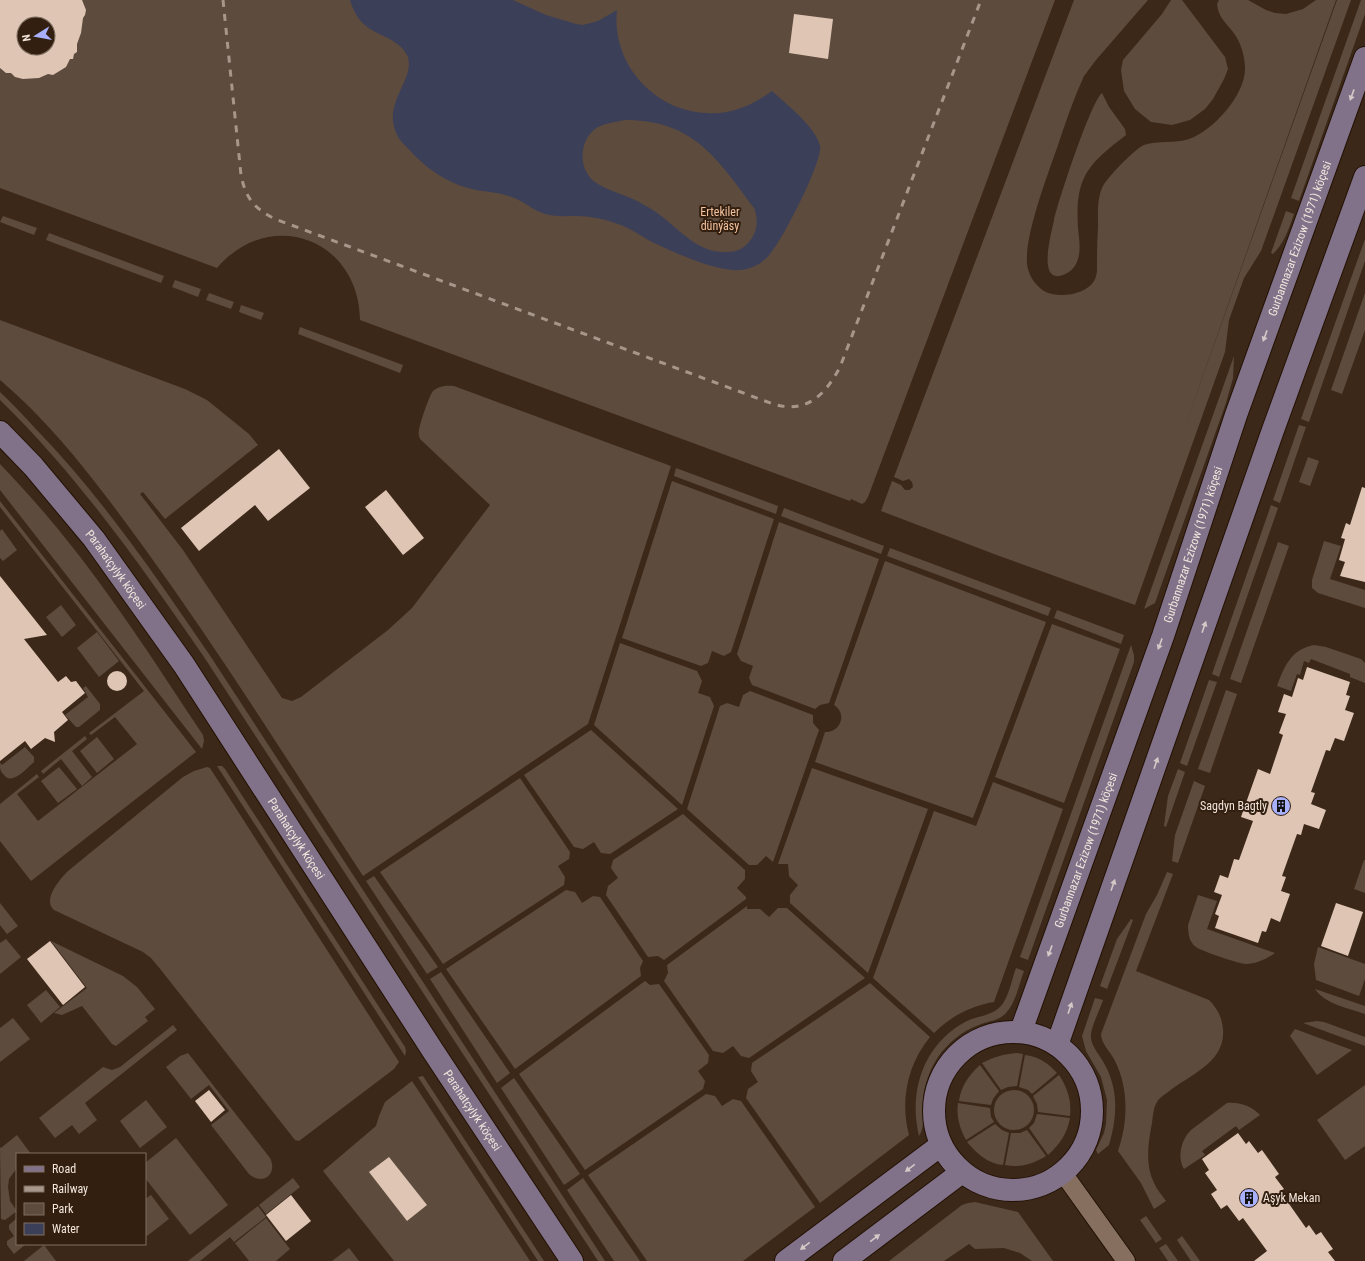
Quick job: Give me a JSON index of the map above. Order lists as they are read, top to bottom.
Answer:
{
  "streets": {
    "street": ["Gurbannazar Ezizow (1971) köçesi", "Parahatçylyk köçesi"]
  },
  "parks": ["Ertekiler dünýäsy"],
  "places": {
    "building": ["Sagdyn Bagtly", "Aşyk Mekan"]
  },
  "legend": [
    "Road",
    "Railway",
    "Park",
    "Water"
  ],
  "north": "left"
}
